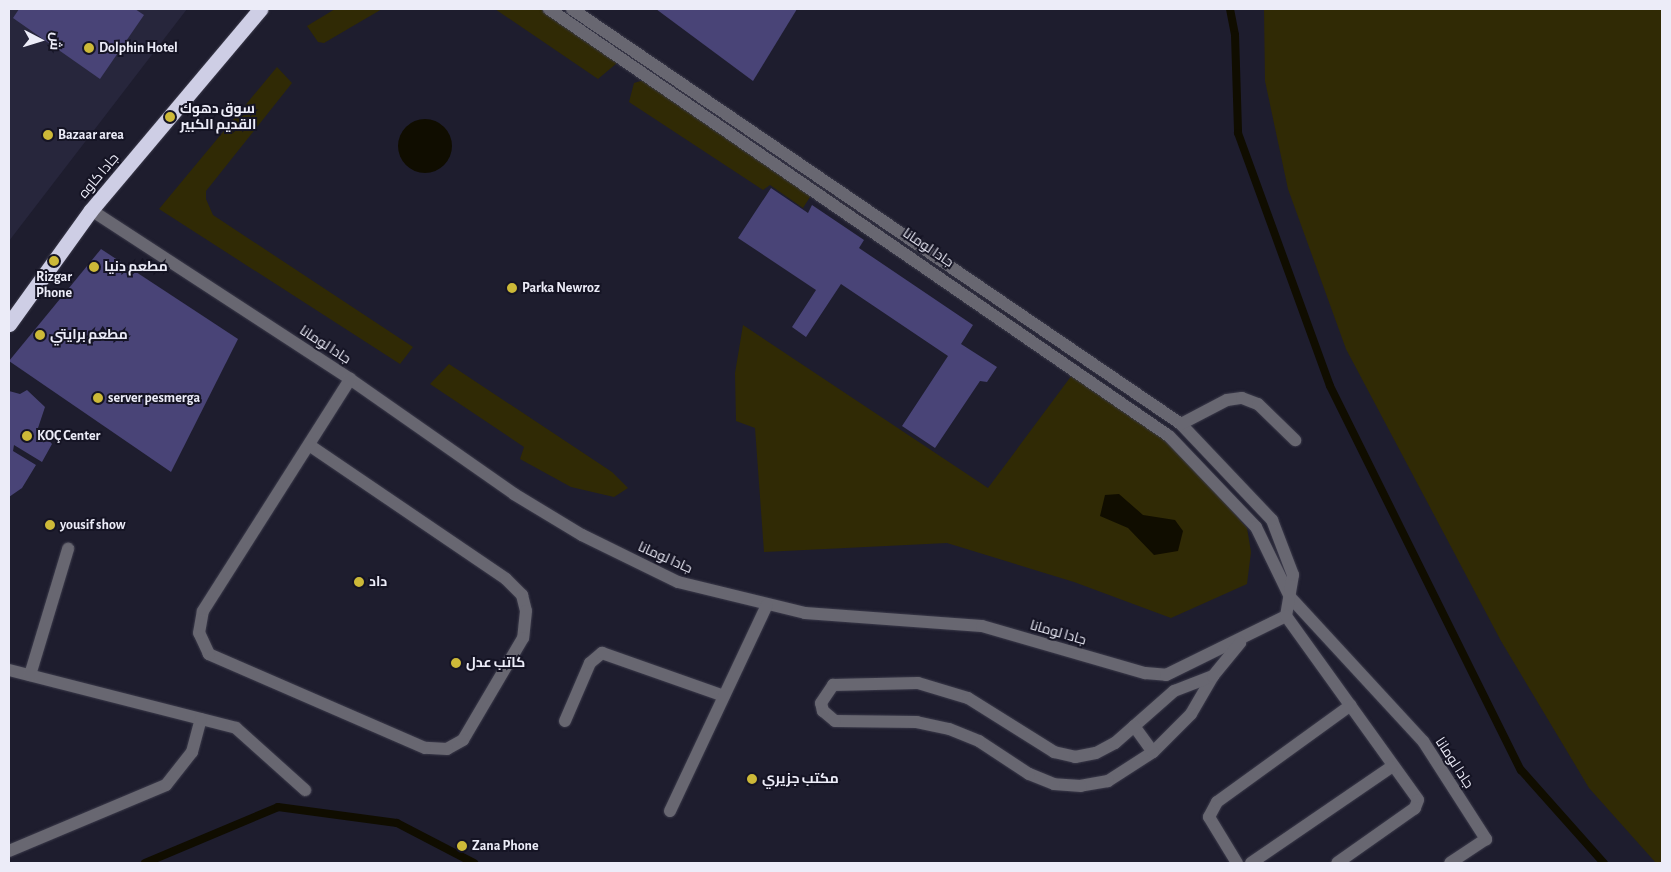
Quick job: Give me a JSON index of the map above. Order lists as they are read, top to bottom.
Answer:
{
  "streets": {
    "highway": ["جادا کاوه"],
    "street": ["جادا لومانا"]
  },
  "crossings": [
    ["جادا کاوه", "جادا لومانا"]
  ],
  "places": [
    "Dolphin Hotel",
    "سوق دهوك القديم الكبير",
    "Bazaar area",
    "Rizgar Phone",
    "مطعم دنيا",
    "Parka Newroz",
    "مطعم برايتي",
    "server pesmerga",
    "KOÇ Center",
    "yousif show",
    "داد",
    "كاتب عدل",
    "مكتب جزيري",
    "Zana Phone"
  ],
  "north": "right"
}
